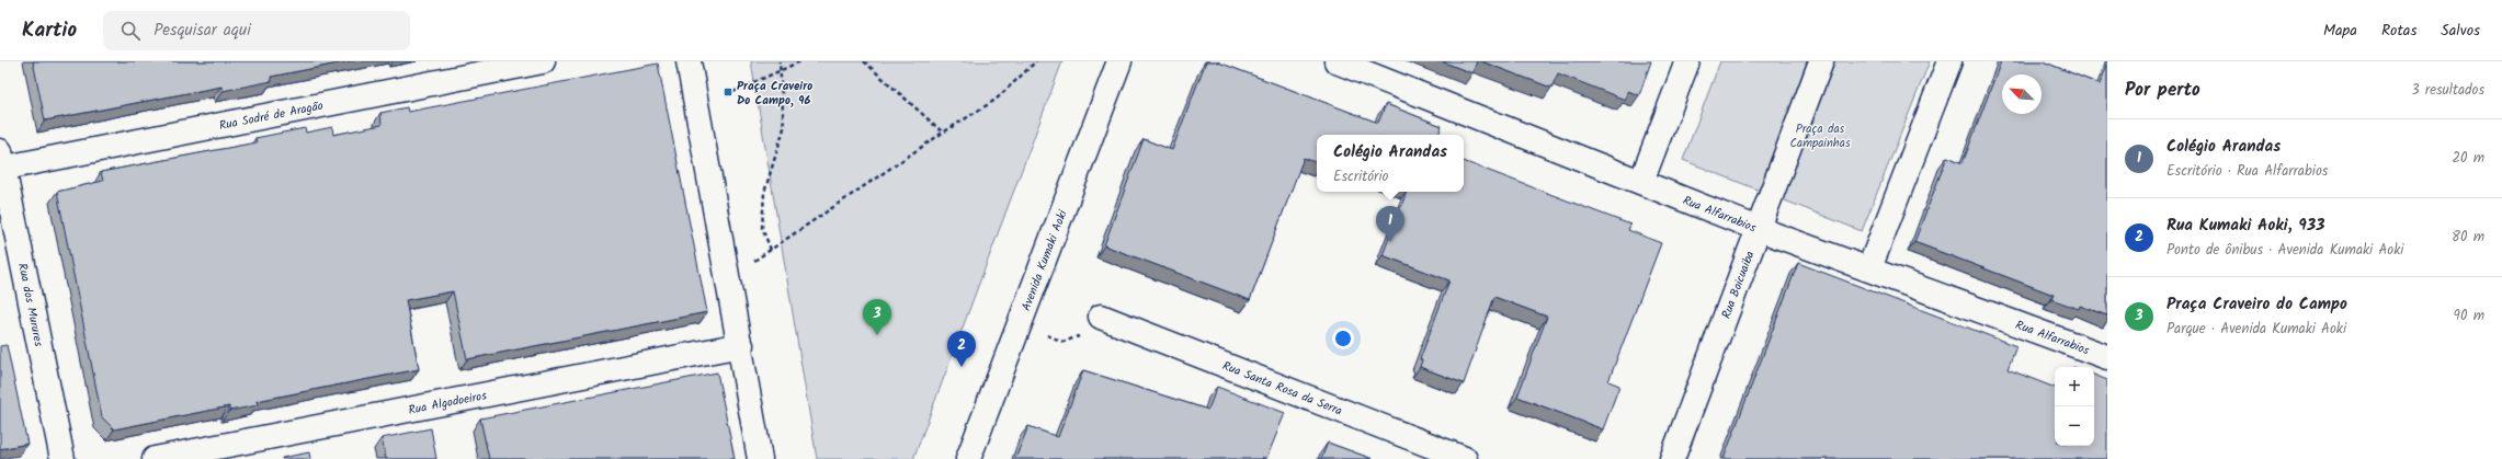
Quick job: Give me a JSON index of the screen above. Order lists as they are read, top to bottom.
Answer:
{
  "streets": {
    "street": [
      "Rua Sodré de Aragão",
      "Rua Alfarrabios",
      "Avenida Kumaki Aoki",
      "Rua Boicuaiba",
      "Rua dos Murures",
      "Rua Santa Rosa da Serra",
      "Rua Algodoeiros"
    ]
  },
  "crossings": [
    ["Rua Sodré de Aragão", "Rua dos Murures"],
    ["Rua Alfarrabios", "Rua Boicuaiba"]
  ],
  "parks": ["Praça das Campainhas"],
  "places": {
    "transit": ["Praça Craveiro Do Campo, 96"]
  },
  "north": "top left",
  "page": {
    "header": "Kartio",
    "search": "Pesquisar aqui",
    "nav": ["Mapa", "Rotas", "Salvos"],
    "heading": ["Por perto", "3 resultados"],
    "list": [
      {
        "mark": "1",
        "name": "Colégio Arandas",
        "note": "Escritório · Rua Alfarrabios",
        "value": "20 m"
      },
      {
        "mark": "2",
        "name": "Rua Kumaki Aoki, 933",
        "note": "Ponto de ônibus · Avenida Kumaki Aoki",
        "value": "80 m"
      },
      {
        "mark": "3",
        "name": "Praça Craveiro do Campo",
        "note": "Parque · Avenida Kumaki Aoki",
        "value": "90 m"
      }
    ],
    "popup": ["Colégio Arandas", "Escritório"],
    "pins": ["1", "3", "2"],
    "map_buttons": ["+", "−"]
  }
}
